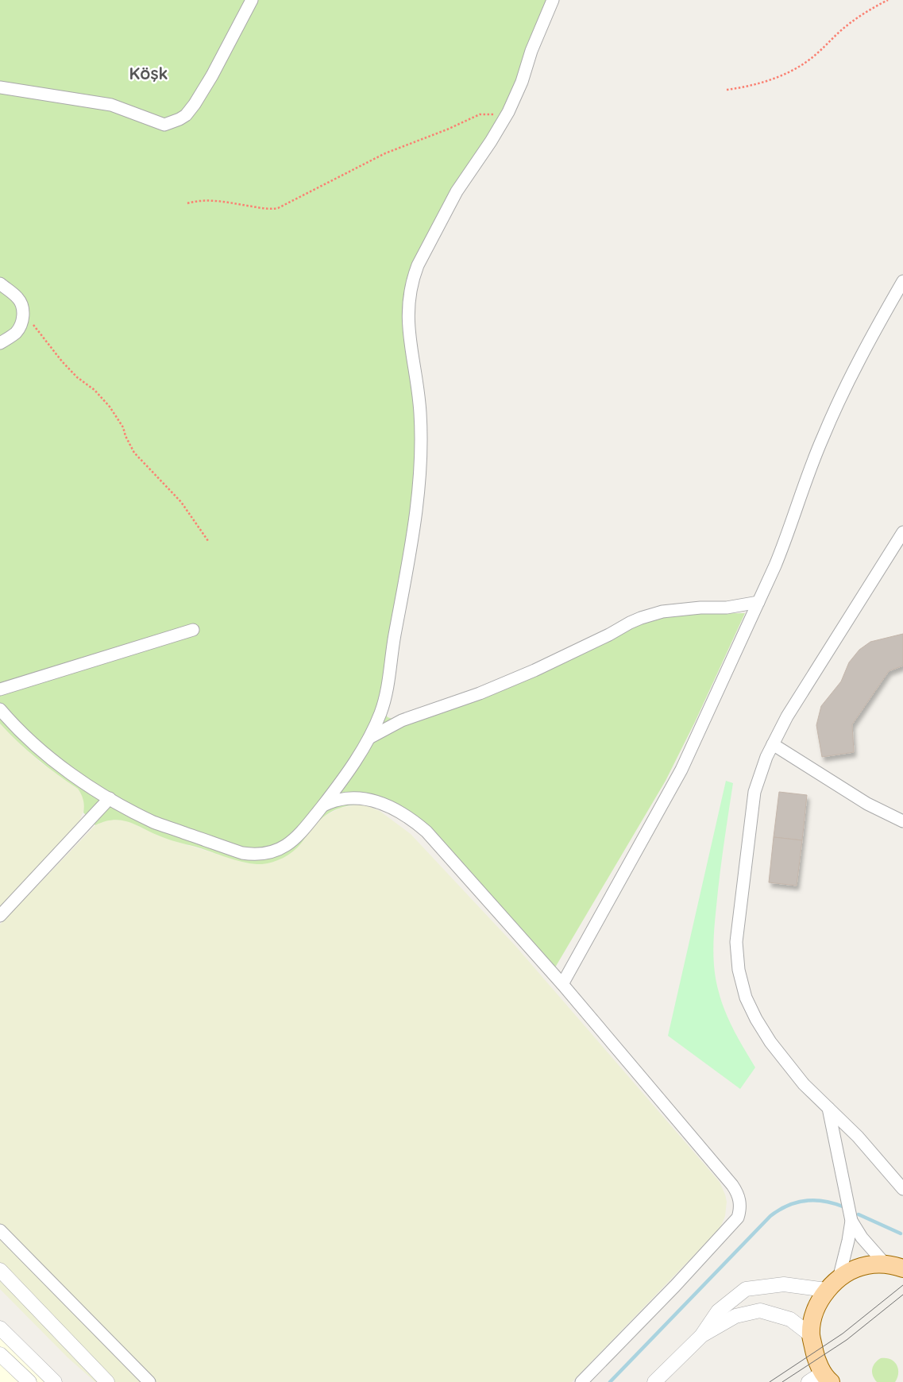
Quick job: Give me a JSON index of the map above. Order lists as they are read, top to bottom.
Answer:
{
  "districts": ["Köşk"]
}
